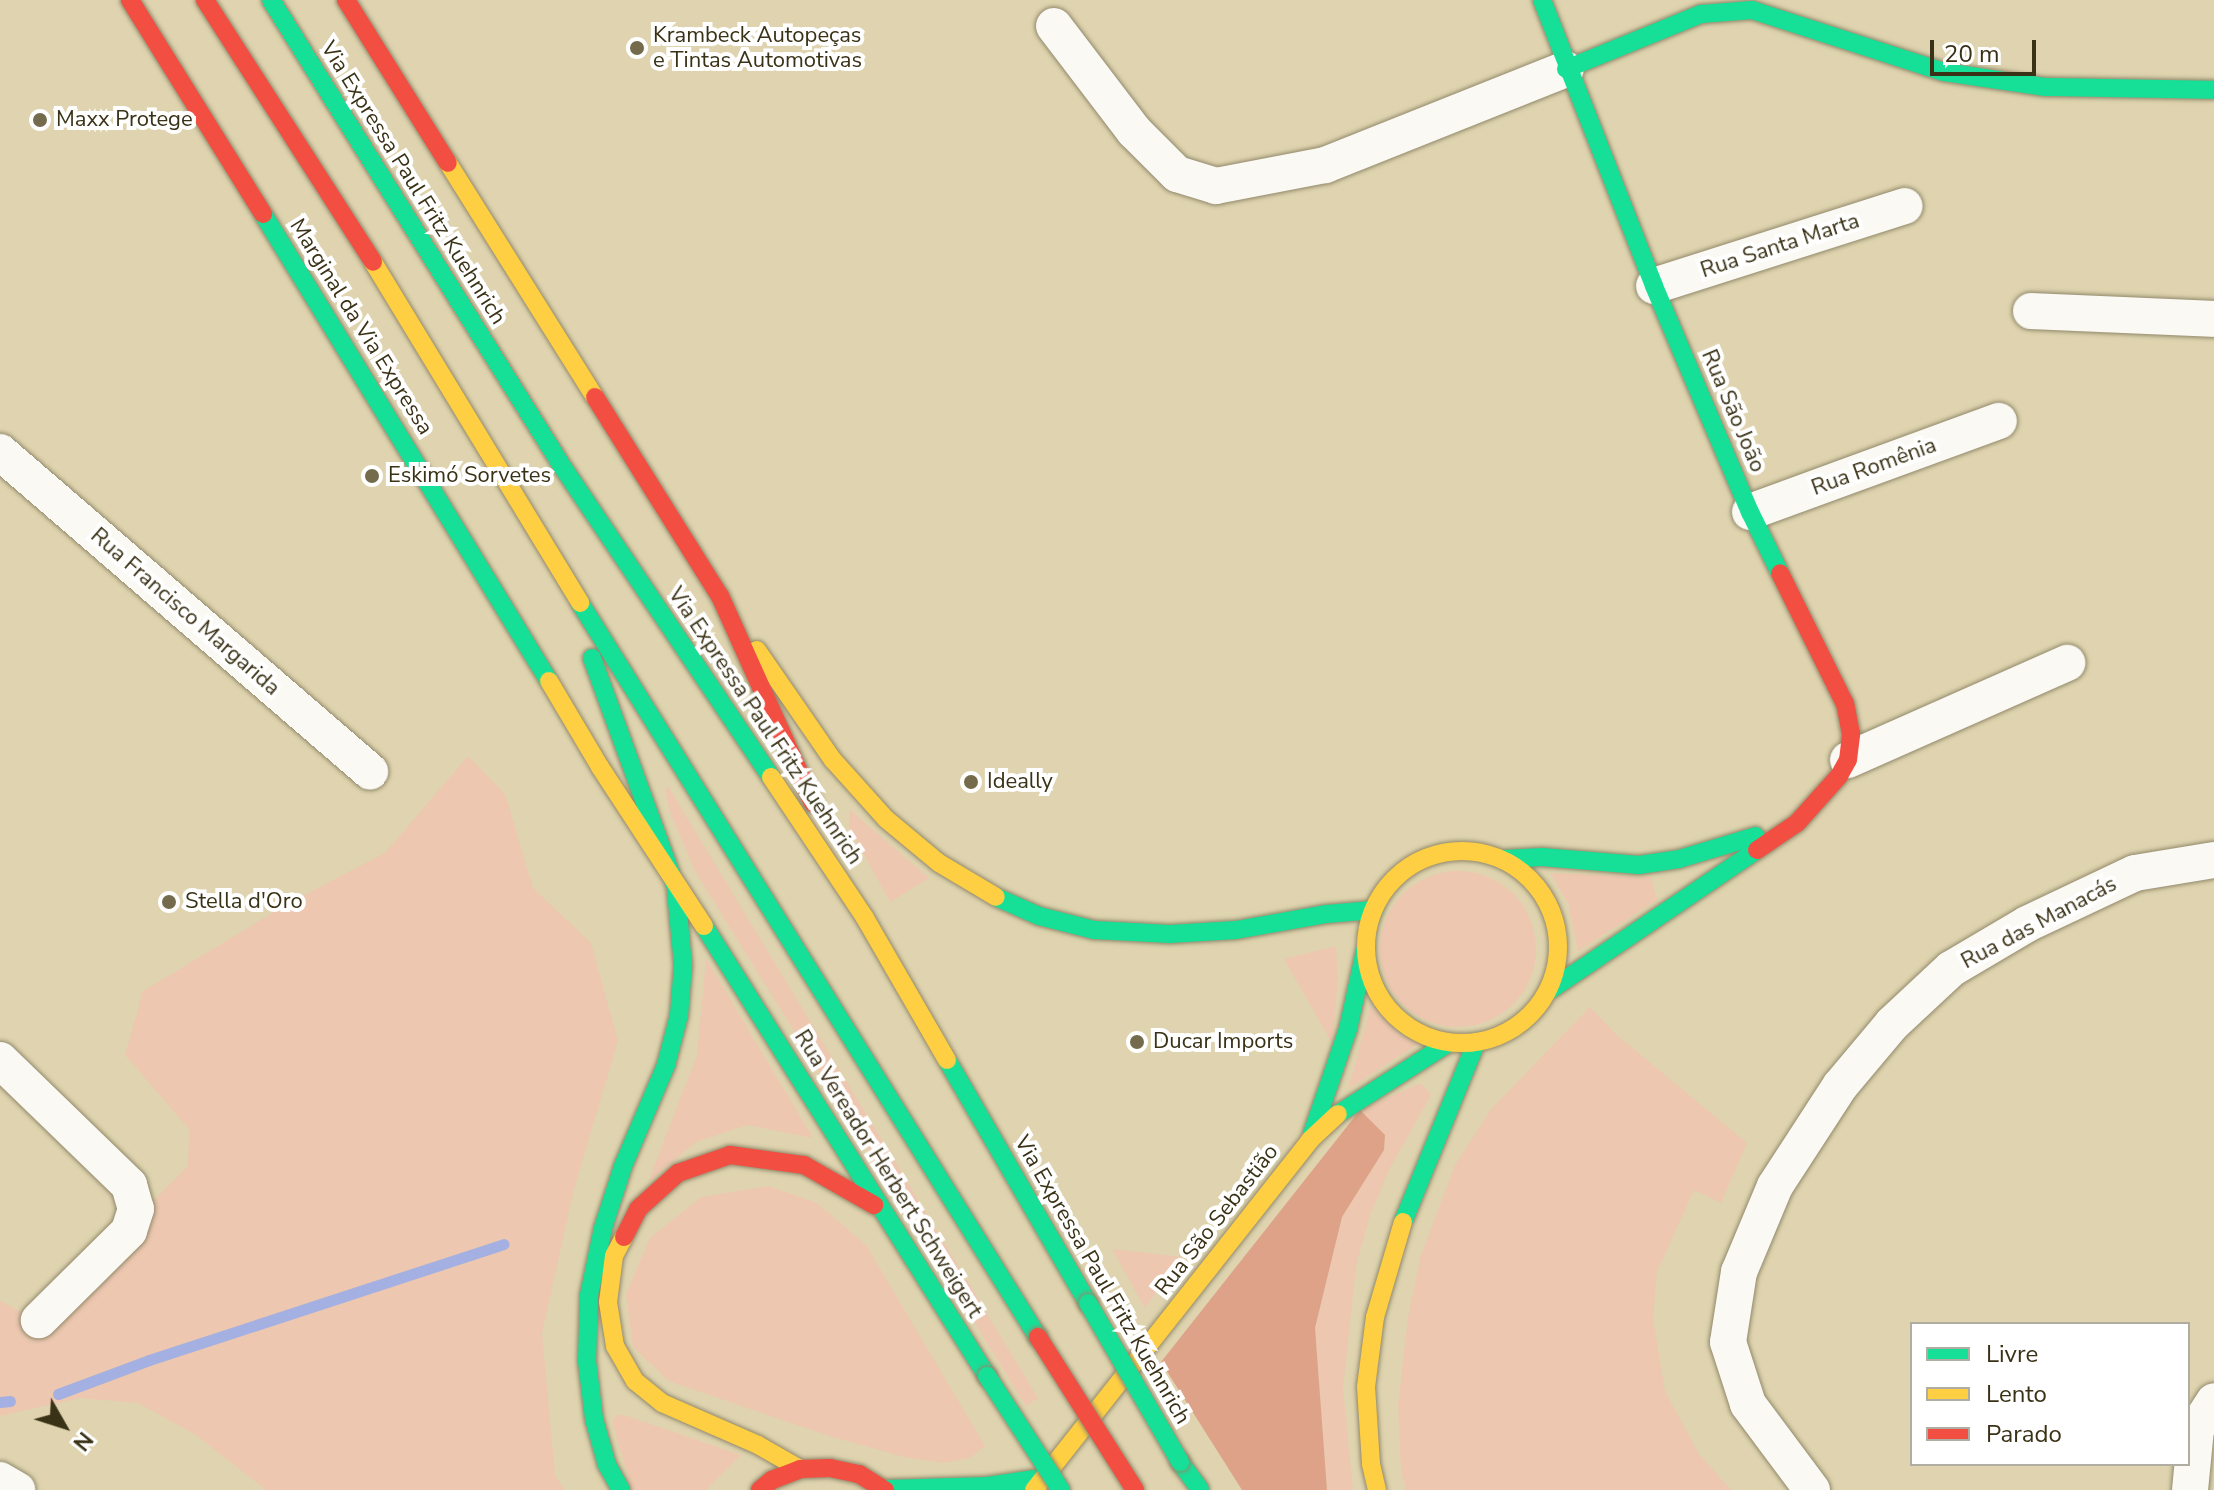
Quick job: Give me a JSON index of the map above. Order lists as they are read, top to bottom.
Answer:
{
  "streets": {
    "main road": [
      "Via Expressa Paul Fritz Kuehnrich",
      "Marginal da Via Expressa",
      "Rua São João",
      "Rua Vereador Herbert Schweigert",
      "Rua São Sebastião"
    ],
    "street": [
      "Rua Santa Marta",
      "Rua Romênia",
      "Rua Francisco Margarida",
      "Rua das Manacás"
    ]
  },
  "crossings": [
    ["Rua Santa Marta", "Rua São João"],
    ["Marginal da Via Expressa", "Rua Vereador Herbert Schweigert"],
    ["Rua São João", "Rua Romênia"]
  ],
  "places": [
    "Krambeck Autopeças e Tintas Automotivas",
    "Maxx Protege",
    "Eskimó Sorvetes",
    "Ideally",
    "Stella d'Oro",
    "Ducar Imports"
  ],
  "legend": ["Livre", "Lento", "Parado"],
  "scale_bar": "20 m",
  "north": "bottom right"
}
